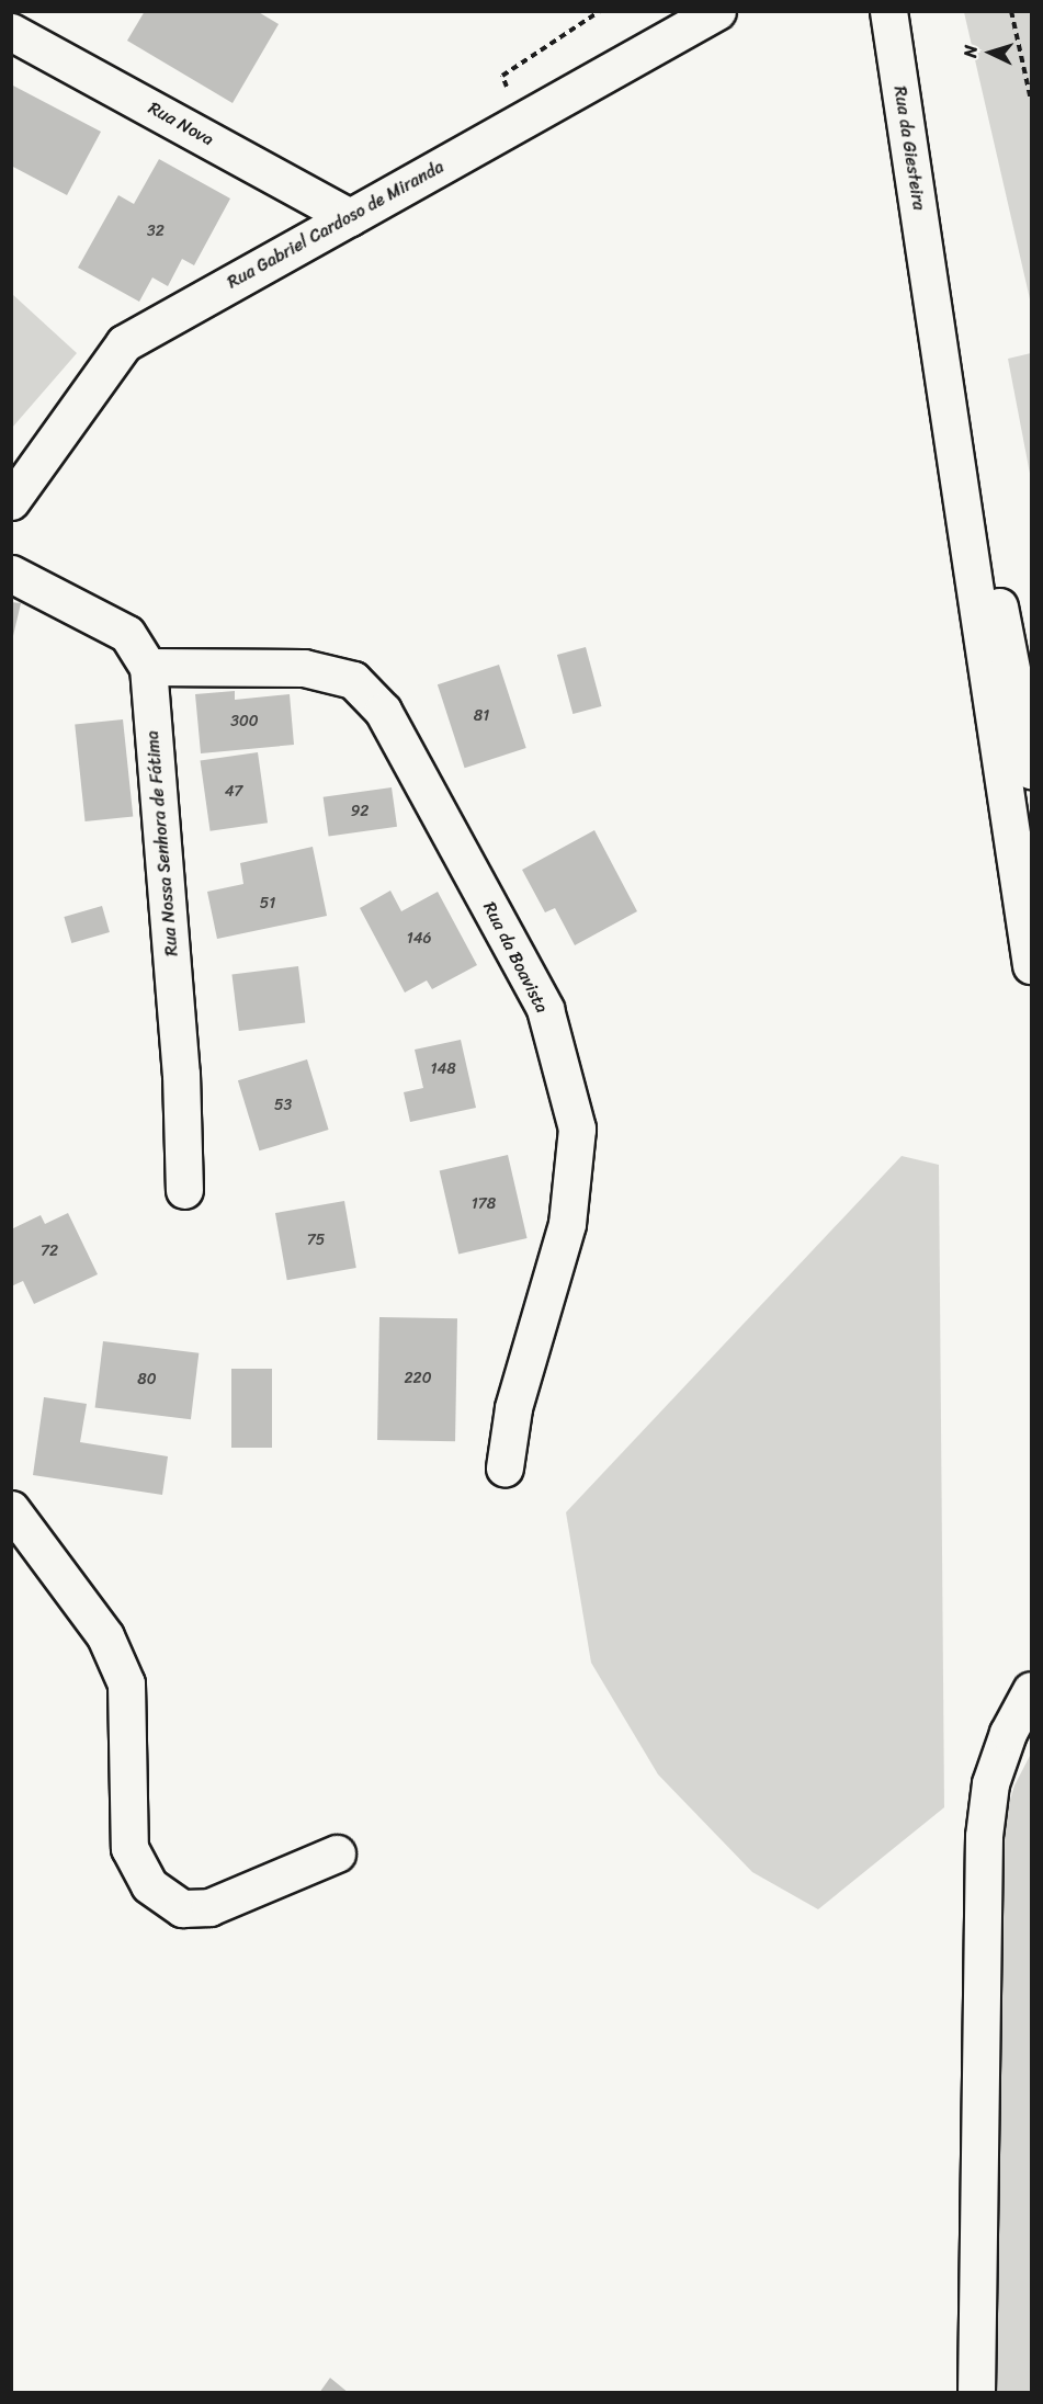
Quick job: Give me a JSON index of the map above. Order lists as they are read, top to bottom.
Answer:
{
  "streets": {
    "street": [
      "Rua Nova",
      "Rua da Giesteira",
      "Rua Gabriel Cardoso de Miranda",
      "Rua Nossa Senhora de Fátima",
      "Rua da Boavista"
    ]
  },
  "crossings": [
    ["Rua Nova", "Rua Gabriel Cardoso de Miranda"],
    ["Rua Nossa Senhora de Fátima", "Rua da Boavista"]
  ],
  "house_numbers": [
    "32",
    "81",
    "300",
    "47",
    "92",
    "51",
    "146",
    "148",
    "53",
    "178",
    "75",
    "72",
    "220",
    "80"
  ],
  "north": "left"
}
